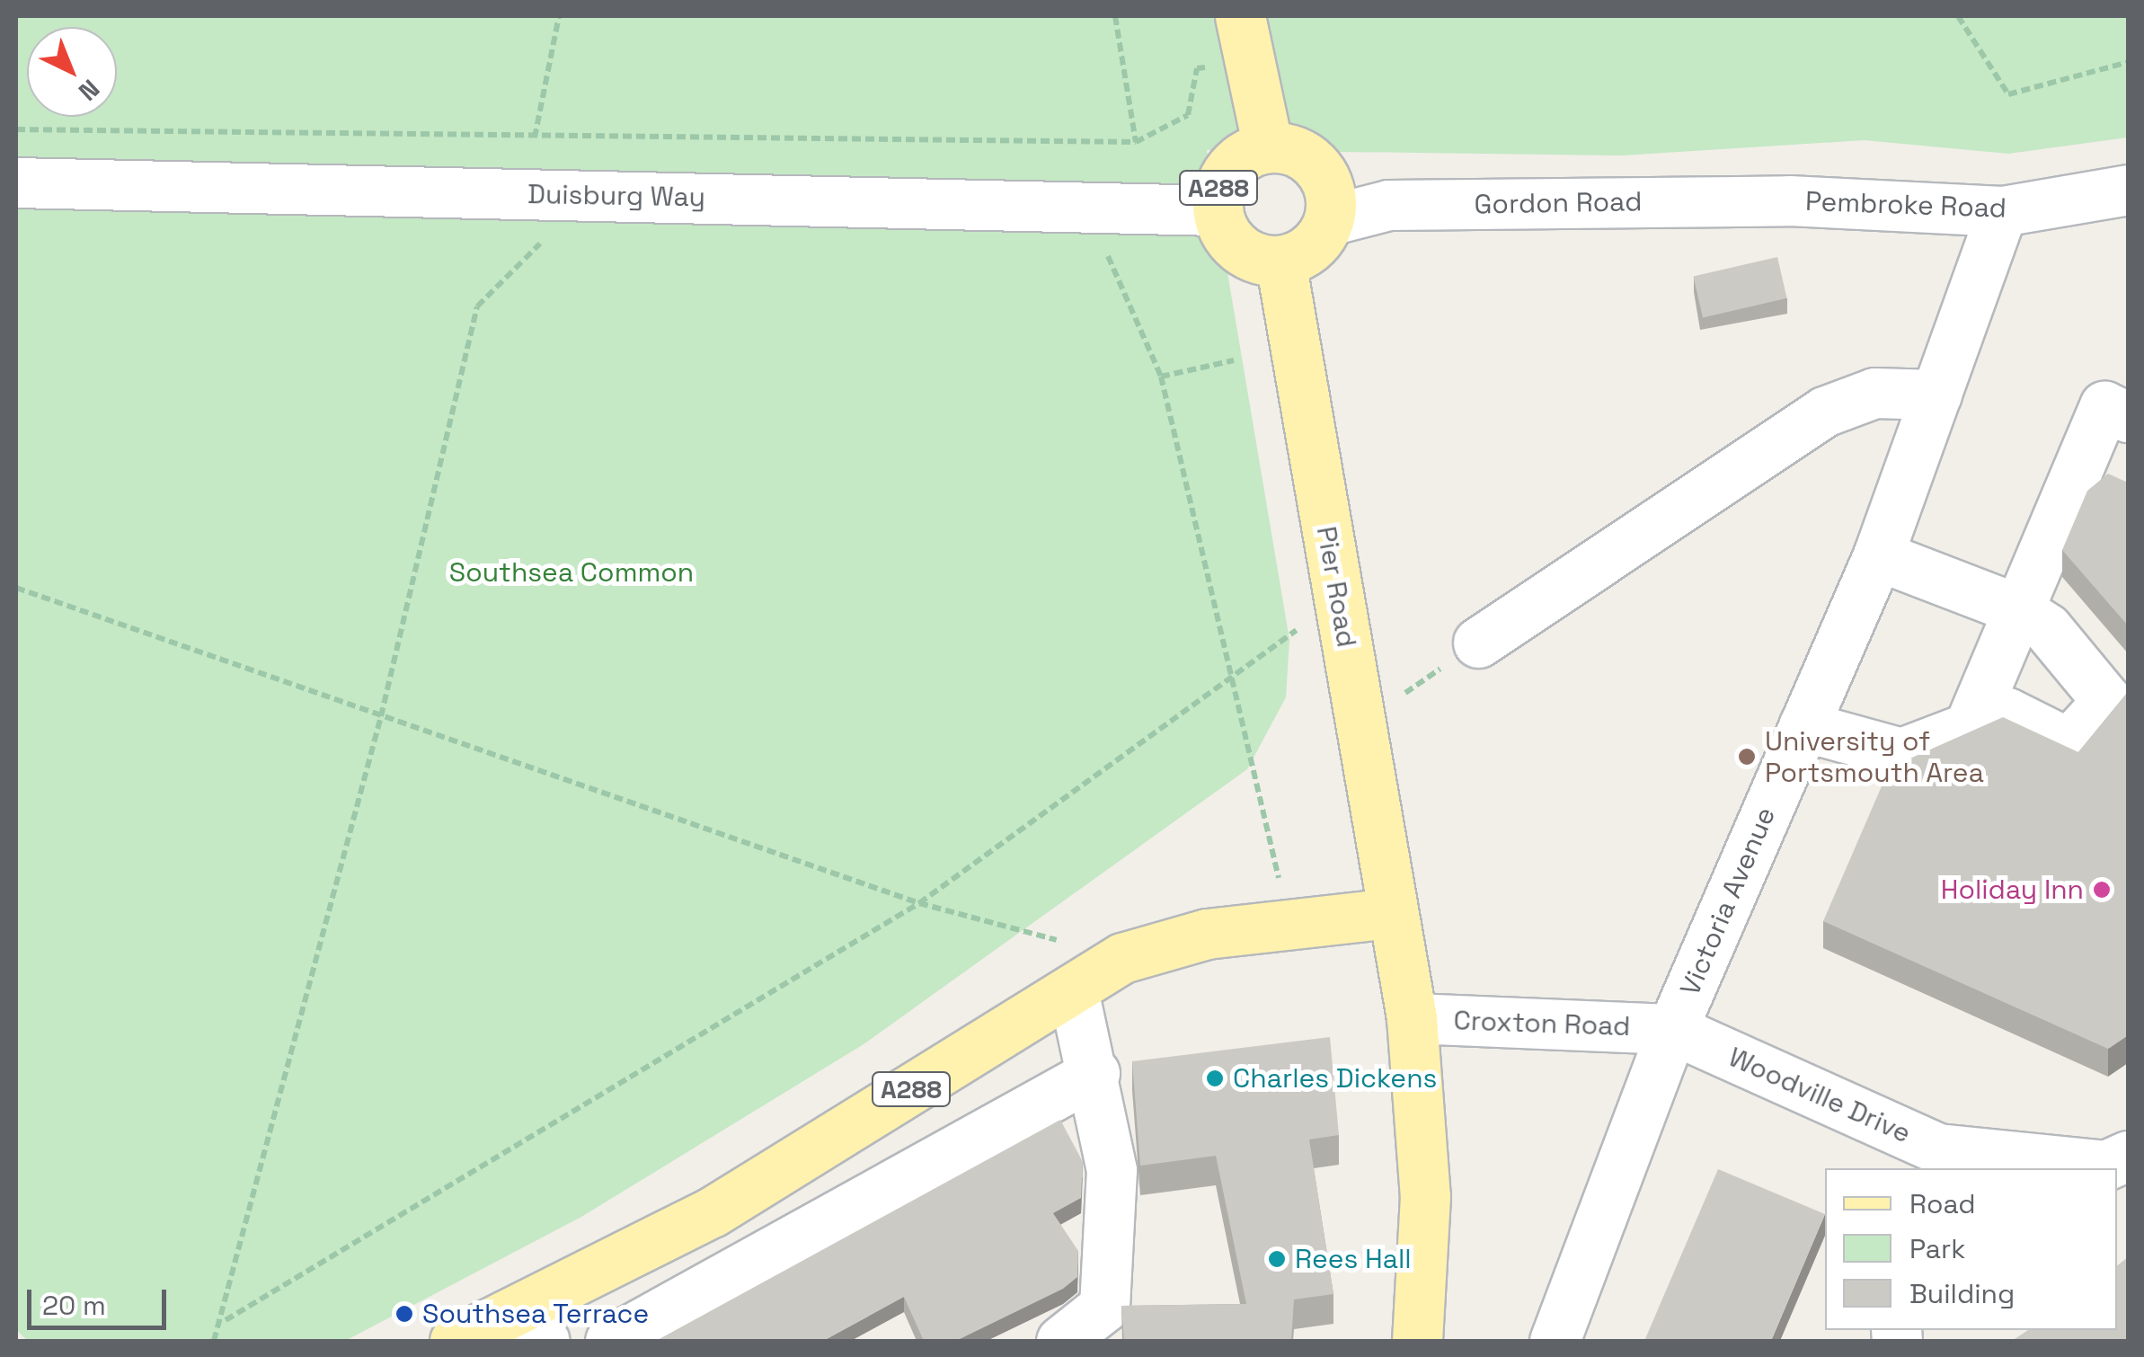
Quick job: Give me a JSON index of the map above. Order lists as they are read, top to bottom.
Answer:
{
  "streets": {
    "main road": ["A288", "Pier Road"],
    "street": [
      "Duisburg Way",
      "Gordon Road",
      "Pembroke Road",
      "Victoria Avenue",
      "Croxton Road",
      "Woodville Drive"
    ]
  },
  "crossings": [
    ["A288", "Duisburg Way"],
    ["A288", "Gordon Road"],
    ["A288", "Pier Road"],
    ["Duisburg Way", "Gordon Road"],
    ["Duisburg Way", "Pier Road"],
    ["Gordon Road", "Pembroke Road"],
    ["Gordon Road", "Pier Road"],
    ["Pembroke Road", "Victoria Avenue"],
    ["Pier Road", "Croxton Road"],
    ["Victoria Avenue", "Croxton Road"],
    ["Victoria Avenue", "Woodville Drive"],
    ["Croxton Road", "Woodville Drive"]
  ],
  "parks": ["Southsea Common"],
  "places": [
    "University of Portsmouth Area",
    "Holiday Inn",
    "Charles Dickens",
    "Rees Hall",
    "Southsea Terrace"
  ],
  "legend": ["Road", "Park", "Building"],
  "scale_bar": "20 m",
  "north": "bottom right"
}
